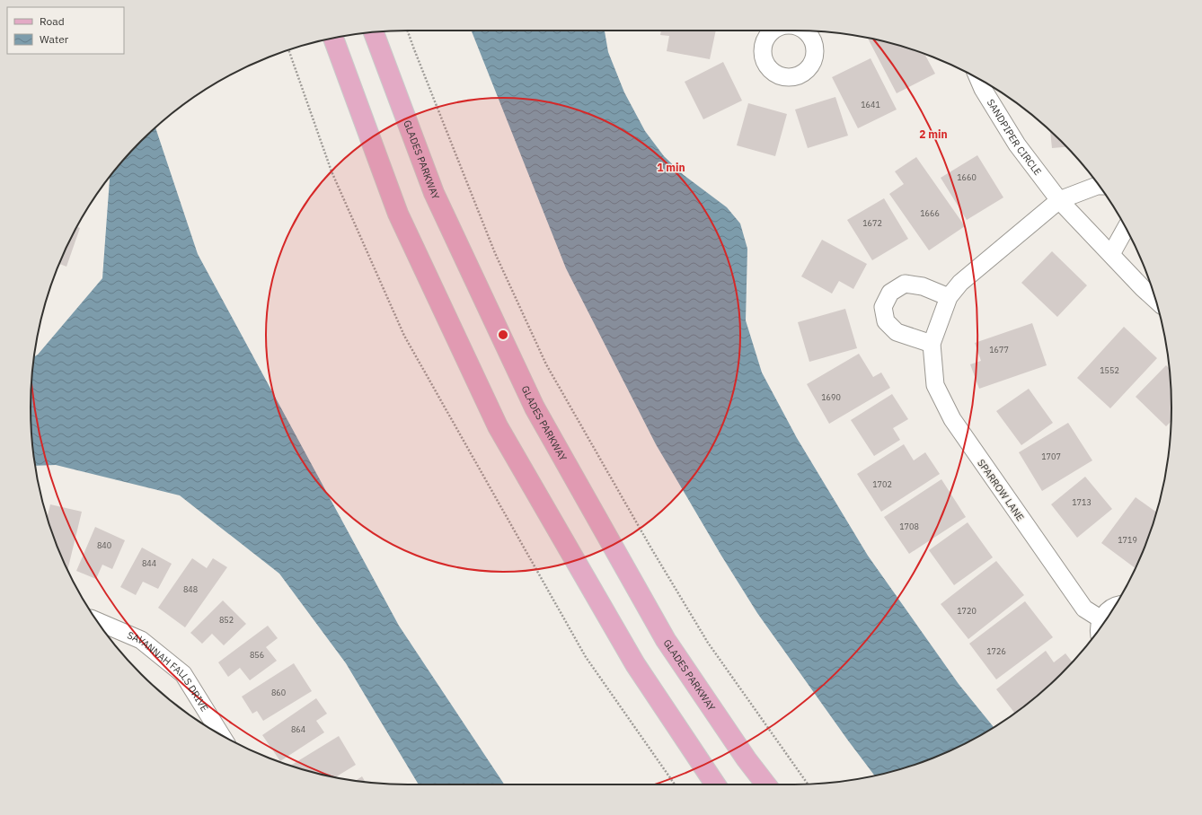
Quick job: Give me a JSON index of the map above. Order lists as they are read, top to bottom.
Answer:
{
  "streets": {
    "main road": ["GLADES PARKWAY"],
    "street": ["SANDPIPER CIRCLE", "SPARROW LANE", "SAVANNAH FALLS DRIVE"]
  },
  "crossings": [
    ["SANDPIPER CIRCLE", "SPARROW LANE"]
  ],
  "house_numbers": [
    "1641",
    "1660",
    "1666",
    "1672",
    "1677",
    "1552",
    "1690",
    "1707",
    "1702",
    "1713",
    "1708",
    "1719",
    "840",
    "844",
    "848",
    "1720",
    "852",
    "1726",
    "856",
    "860",
    "864"
  ],
  "legend": ["Road", "Water"],
  "rings": ["2 min", "1 min"]
}
